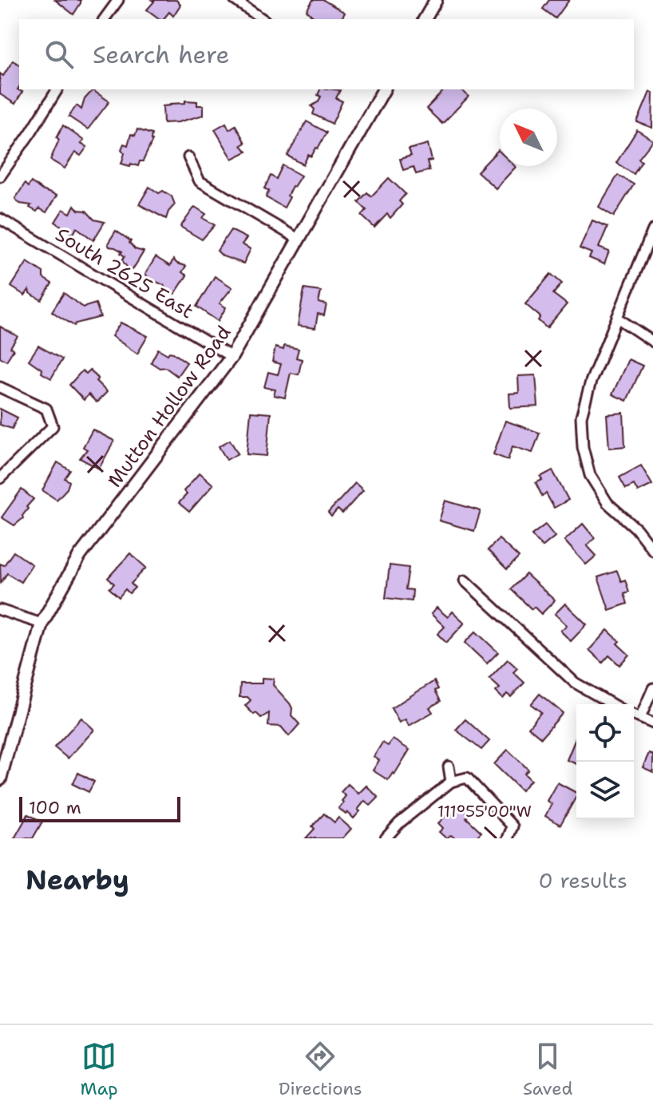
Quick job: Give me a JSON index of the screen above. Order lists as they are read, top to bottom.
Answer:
{
  "streets": {
    "street": ["South 2625 East", "Mutton Hollow Road"]
  },
  "crossings": [
    ["South 2625 East", "Mutton Hollow Road"]
  ],
  "scale_bar": "100 m",
  "north": "top left",
  "page": {
    "search": "Search here",
    "scale": "100 m",
    "heading": ["Nearby", "0 results"],
    "nav": ["Map", "Directions", "Saved"]
  },
  "coordinates": ["111°55'00\"W"]
}
